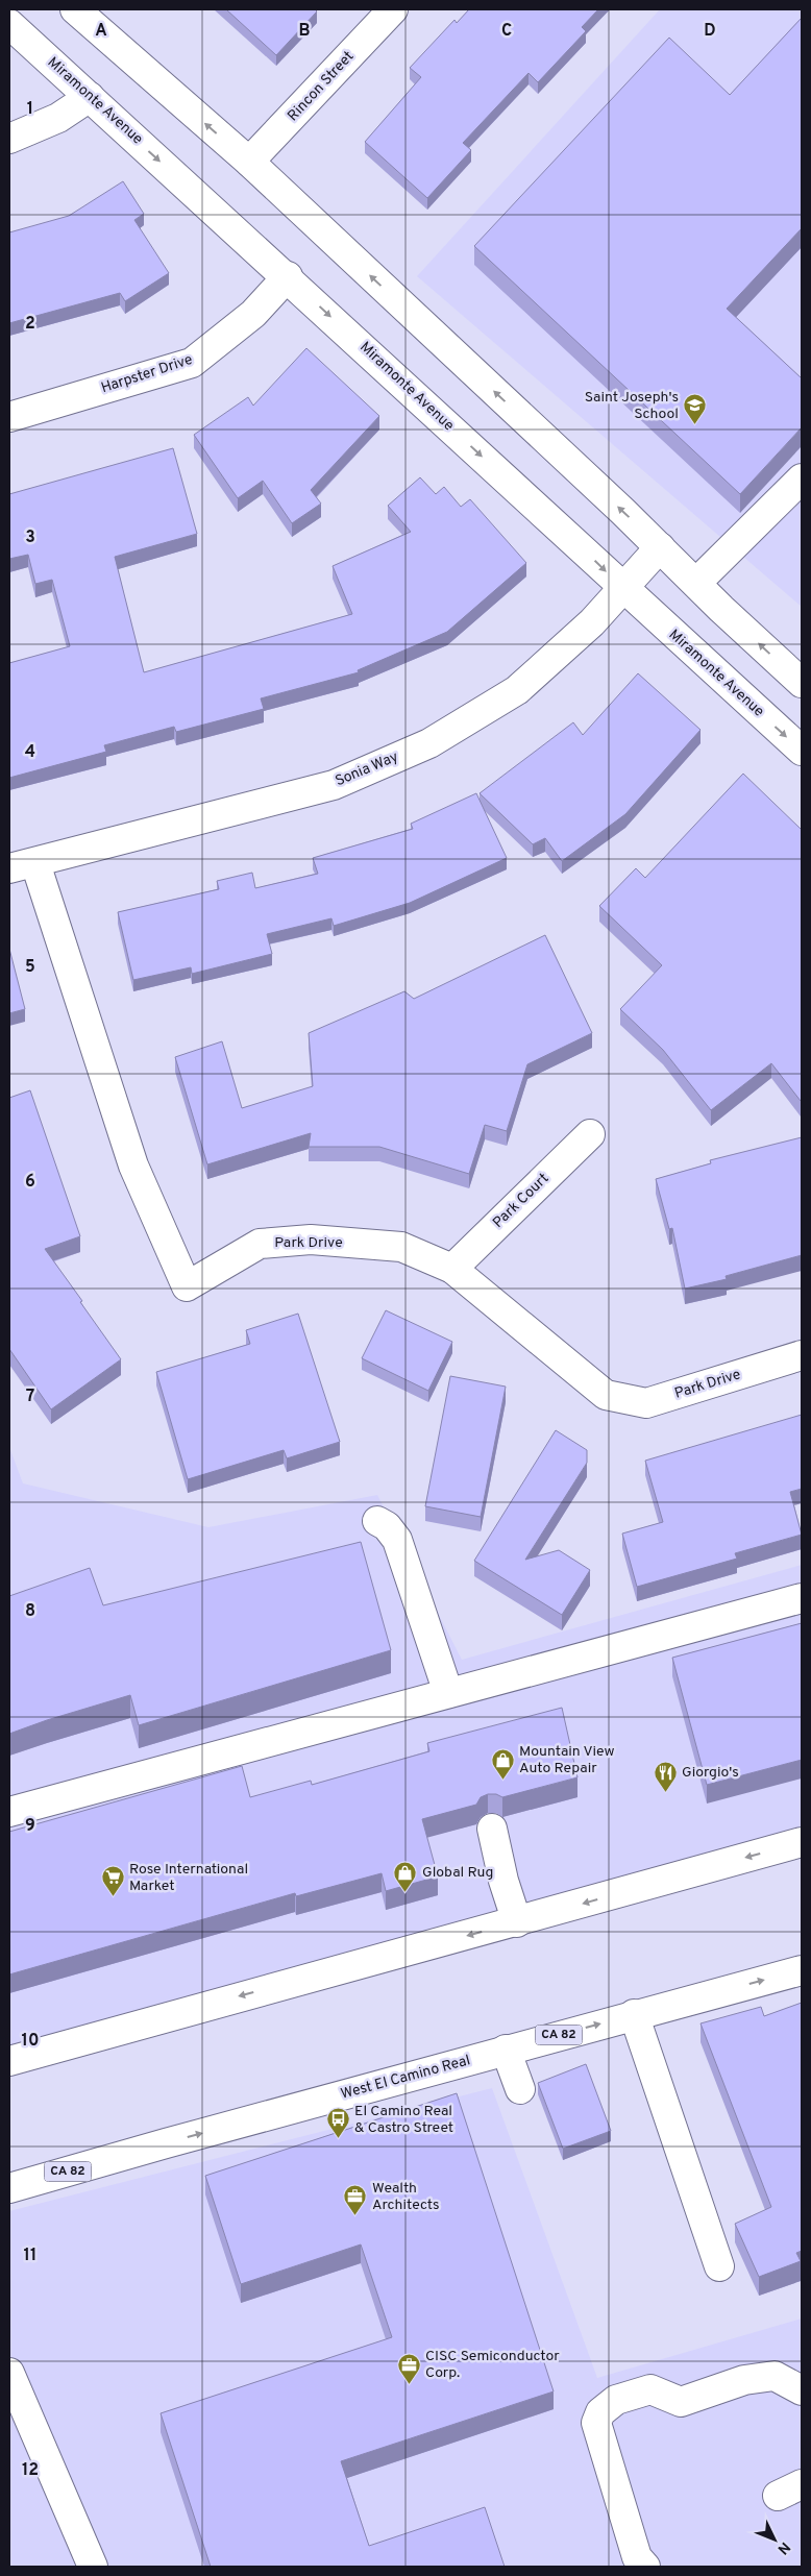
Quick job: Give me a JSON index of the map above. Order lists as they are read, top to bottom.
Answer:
{
  "streets": {
    "main road": [
      "Rincon Street",
      "Miramonte Avenue",
      "Harpster Drive",
      "Sonia Way",
      "Park Court",
      "Park Drive",
      "CA 82",
      "West El Camino Real"
    ]
  },
  "crossings": [
    ["Miramonte Avenue", "Harpster Drive"],
    ["Miramonte Avenue", "Sonia Way"],
    ["Sonia Way", "Park Drive"],
    ["Park Court", "Park Drive"]
  ],
  "places": {
    "school or university": ["Saint Joseph's School"],
    "shop": ["Mountain View Auto Repair", "Global Rug"],
    "restaurant": ["Giorgio's"],
    "supermarket": ["Rose International Market"],
    "bus stop": ["El Camino Real & Castro Street"],
    "office": ["Wealth Architects", "CISC Semiconductor Corp."]
  },
  "north": "bottom right",
  "grid": {
    "columns": [
      "A",
      "B",
      "C",
      "D"
    ],
    "rows": [
      "1",
      "2",
      "3",
      "4",
      "5",
      "6",
      "7",
      "8",
      "9",
      "10",
      "11",
      "12"
    ]
  }
}
